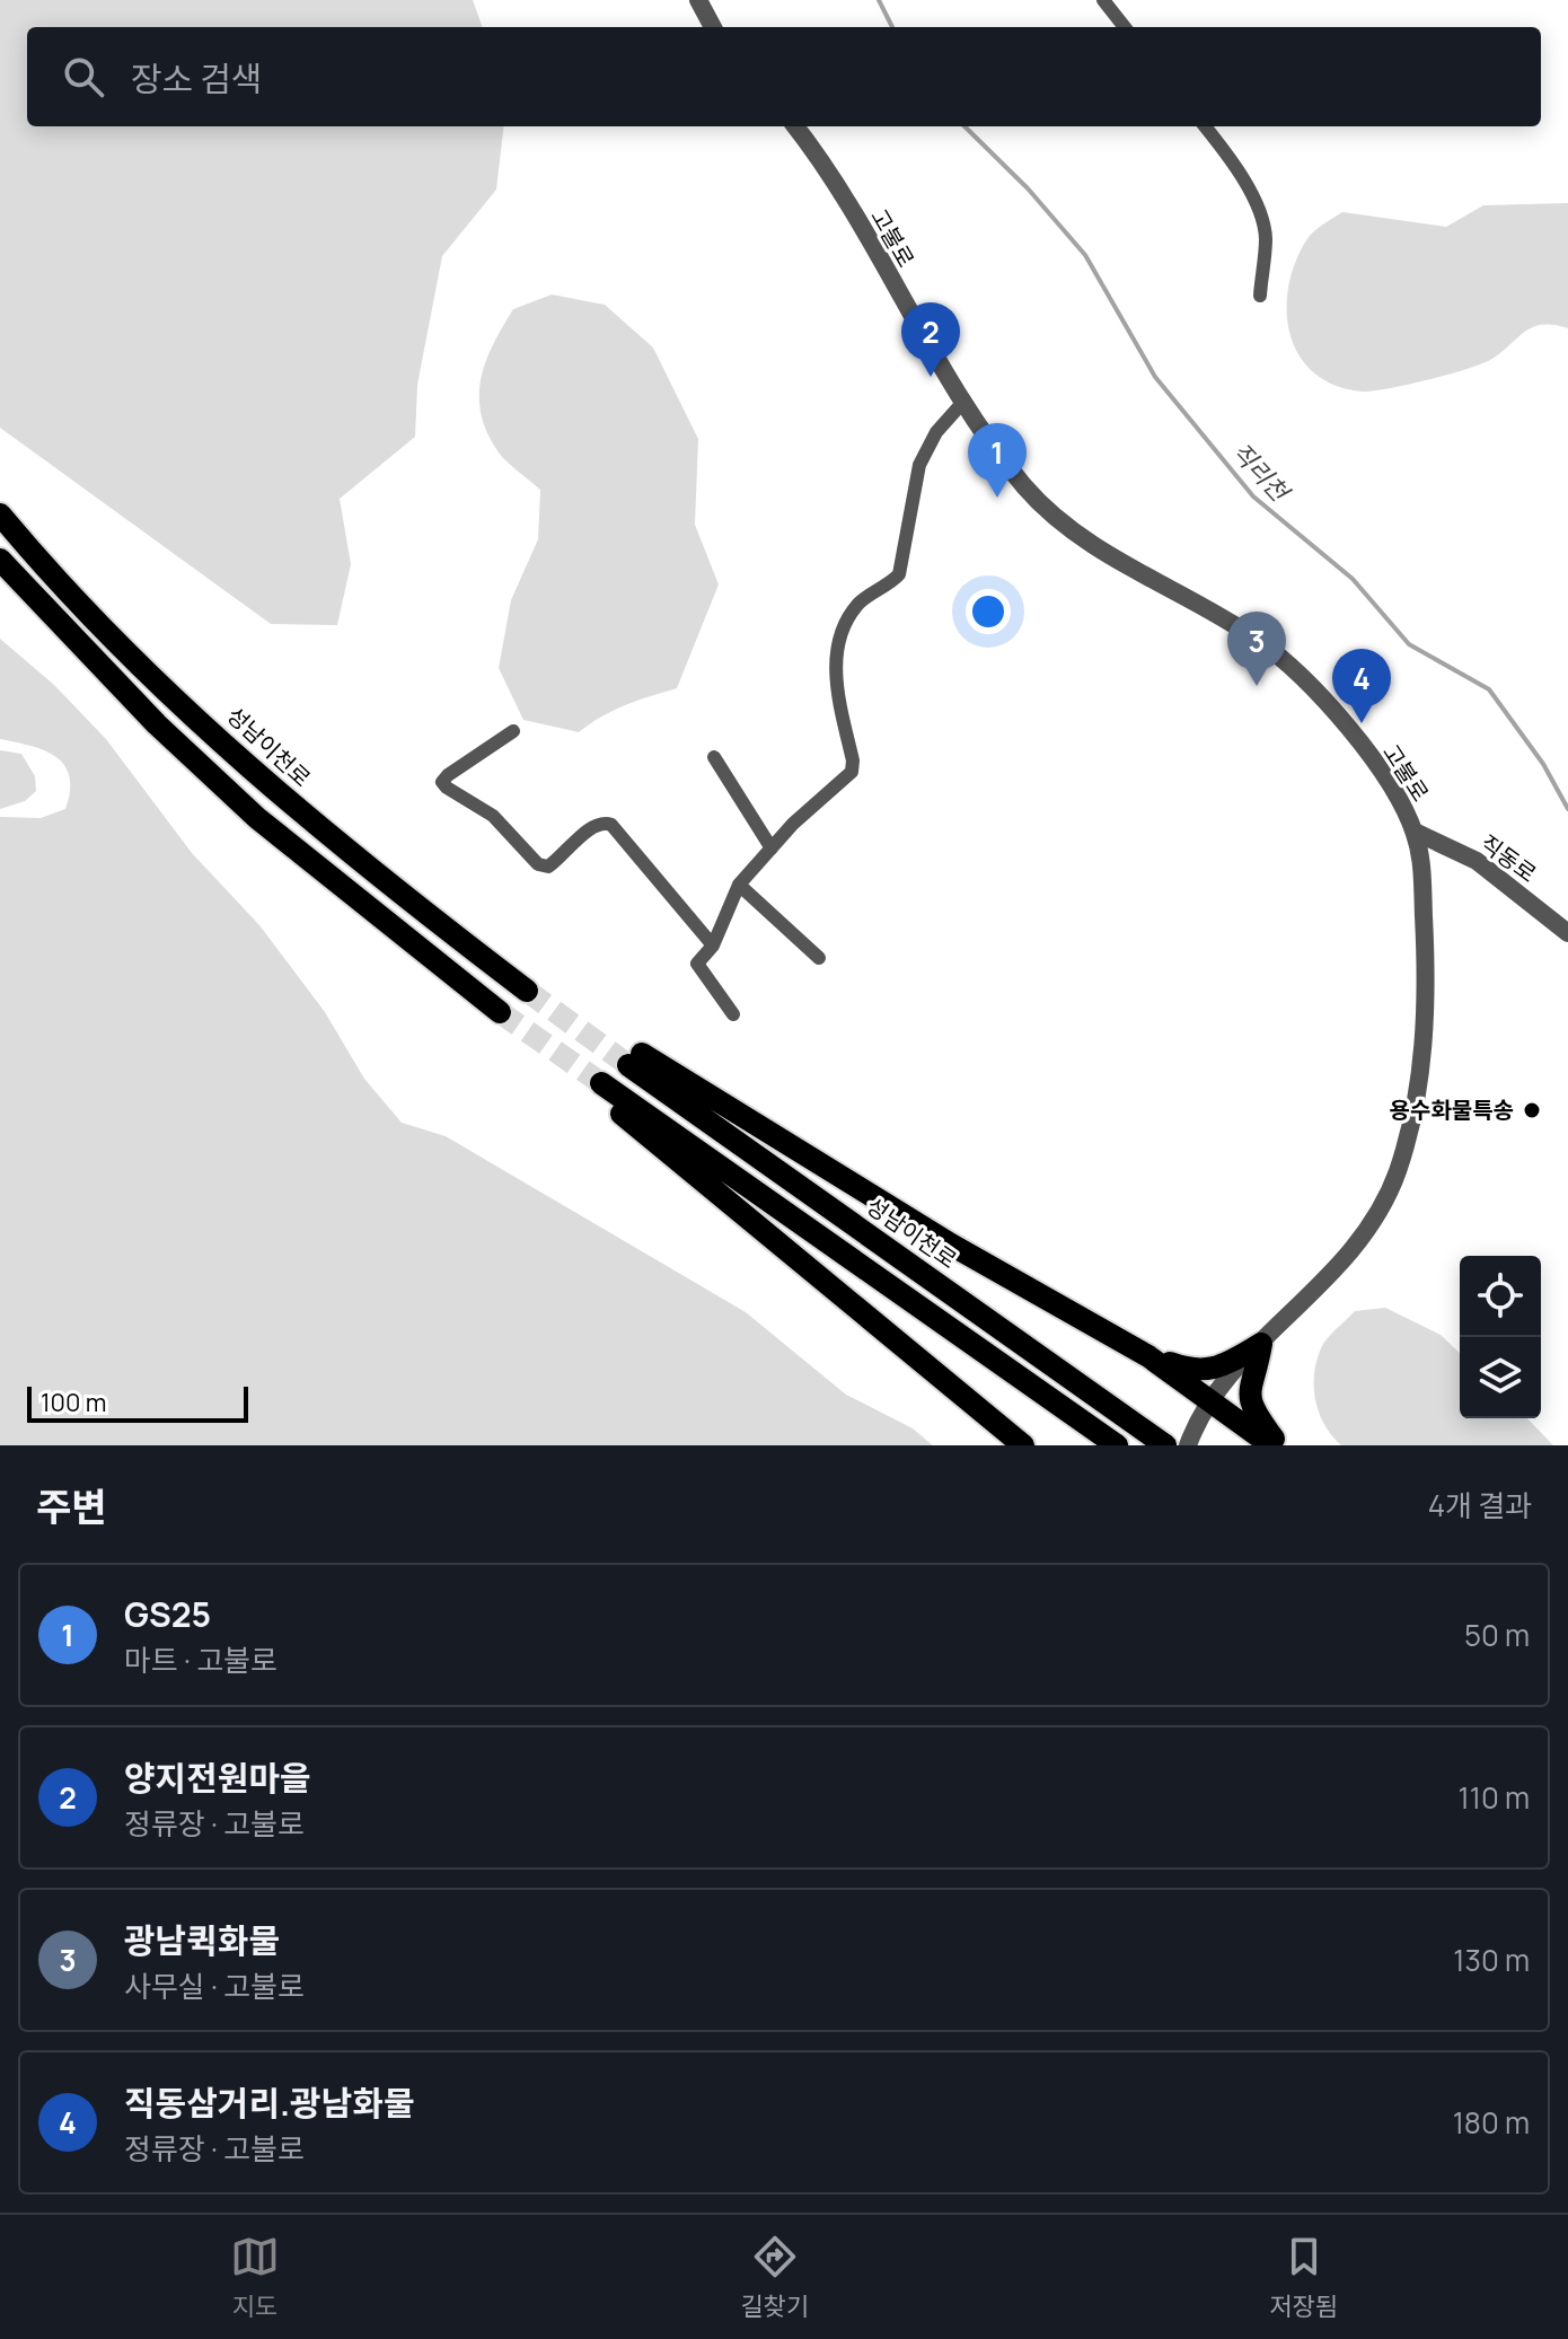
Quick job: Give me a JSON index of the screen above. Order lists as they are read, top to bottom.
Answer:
{
  "streets": {
    "highway": ["성남이천로"],
    "street": ["고불로", "직동로"]
  },
  "crossings": [
    ["고불로", "직동로"]
  ],
  "water": ["직리천"],
  "places": ["용수화물특송"],
  "scale_bar": "100 m",
  "page": {
    "search": "장소 검색",
    "pins": [
      "2",
      "1",
      "3",
      "4"
    ],
    "scale": "100 m",
    "heading": ["주변", "4개 결과"],
    "list": [
      {
        "mark": "1",
        "name": "GS25",
        "note": "마트 · 고불로",
        "value": "50 m"
      },
      {
        "mark": "2",
        "name": "양지전원마을",
        "note": "정류장 · 고불로",
        "value": "110 m"
      },
      {
        "mark": "3",
        "name": "광남퀵화물",
        "note": "사무실 · 고불로",
        "value": "130 m"
      },
      {
        "mark": "4",
        "name": "직동삼거리.광남화물",
        "note": "정류장 · 고불로",
        "value": "180 m"
      }
    ],
    "nav": ["지도", "길찾기", "저장됨"]
  }
}
